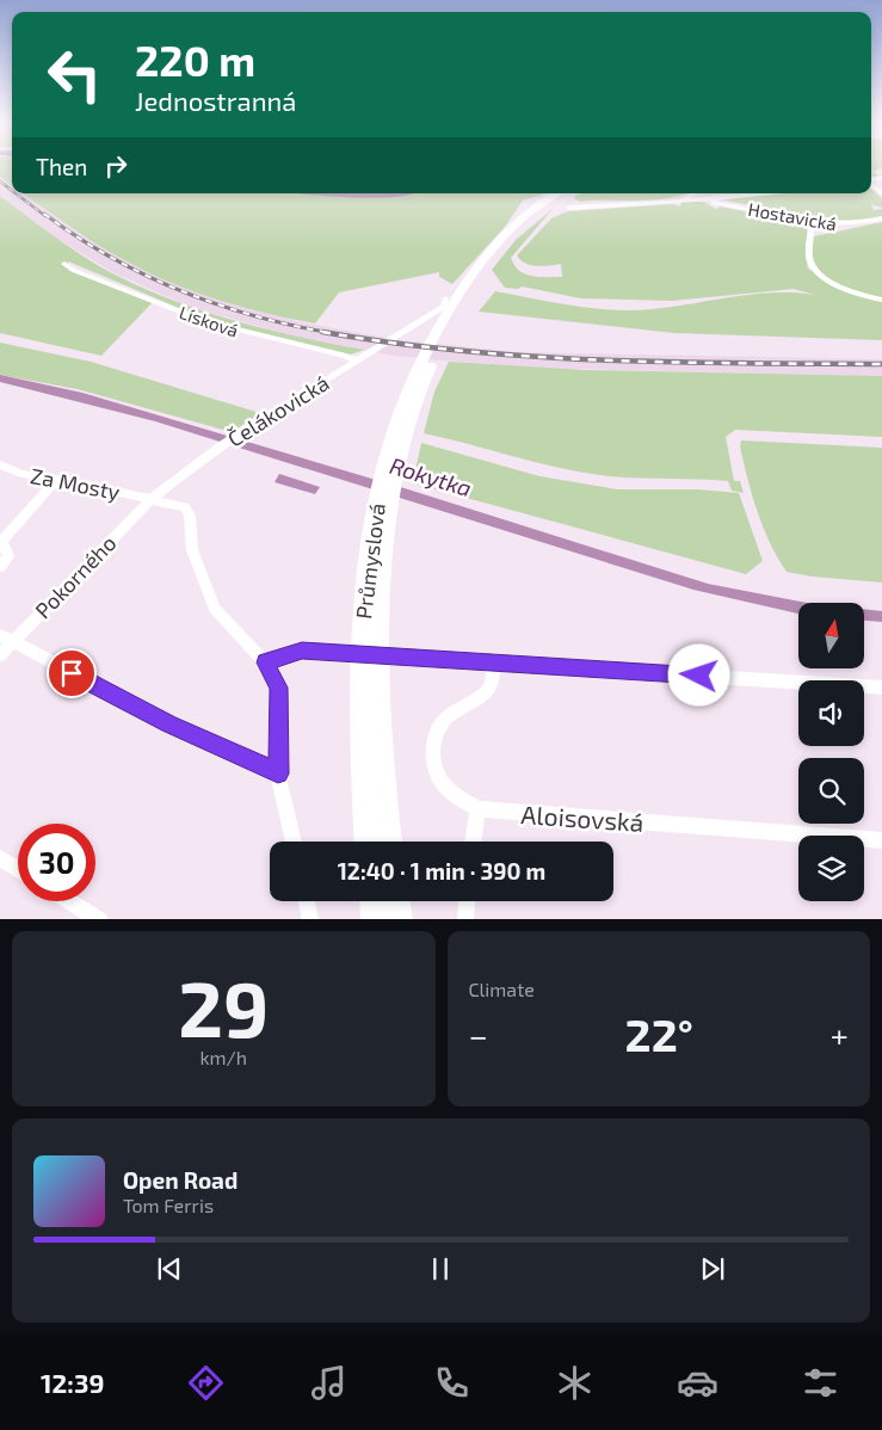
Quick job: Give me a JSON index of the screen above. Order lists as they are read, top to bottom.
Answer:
{
  "streets": {
    "main road": ["Průmyslová"],
    "street": [
      "Hostavická",
      "Lísková",
      "Čelákovická",
      "Za Mosty",
      "Pokorného",
      "Aloisovská"
    ]
  },
  "crossings": [
    ["Lísková", "Čelákovická"],
    ["Čelákovická", "Za Mosty"],
    ["Čelákovická", "Průmyslová"],
    ["Čelákovická", "Pokorného"],
    ["Za Mosty", "Pokorného"]
  ],
  "water": ["Rokytka"],
  "north": "top",
  "page": {
    "turn": ["220 m", "Jednostranná"],
    "then": "Then",
    "limit": "30",
    "trip": "12:40 · 1 min · 390 m",
    "tile": [
      ["29", "km/h"],
      "Climate"
    ],
    "heat": ["−", "22°", "+"],
    "song": ["Open Road", "Tom Ferris"],
    "tabs": "12:39"
  }
}
